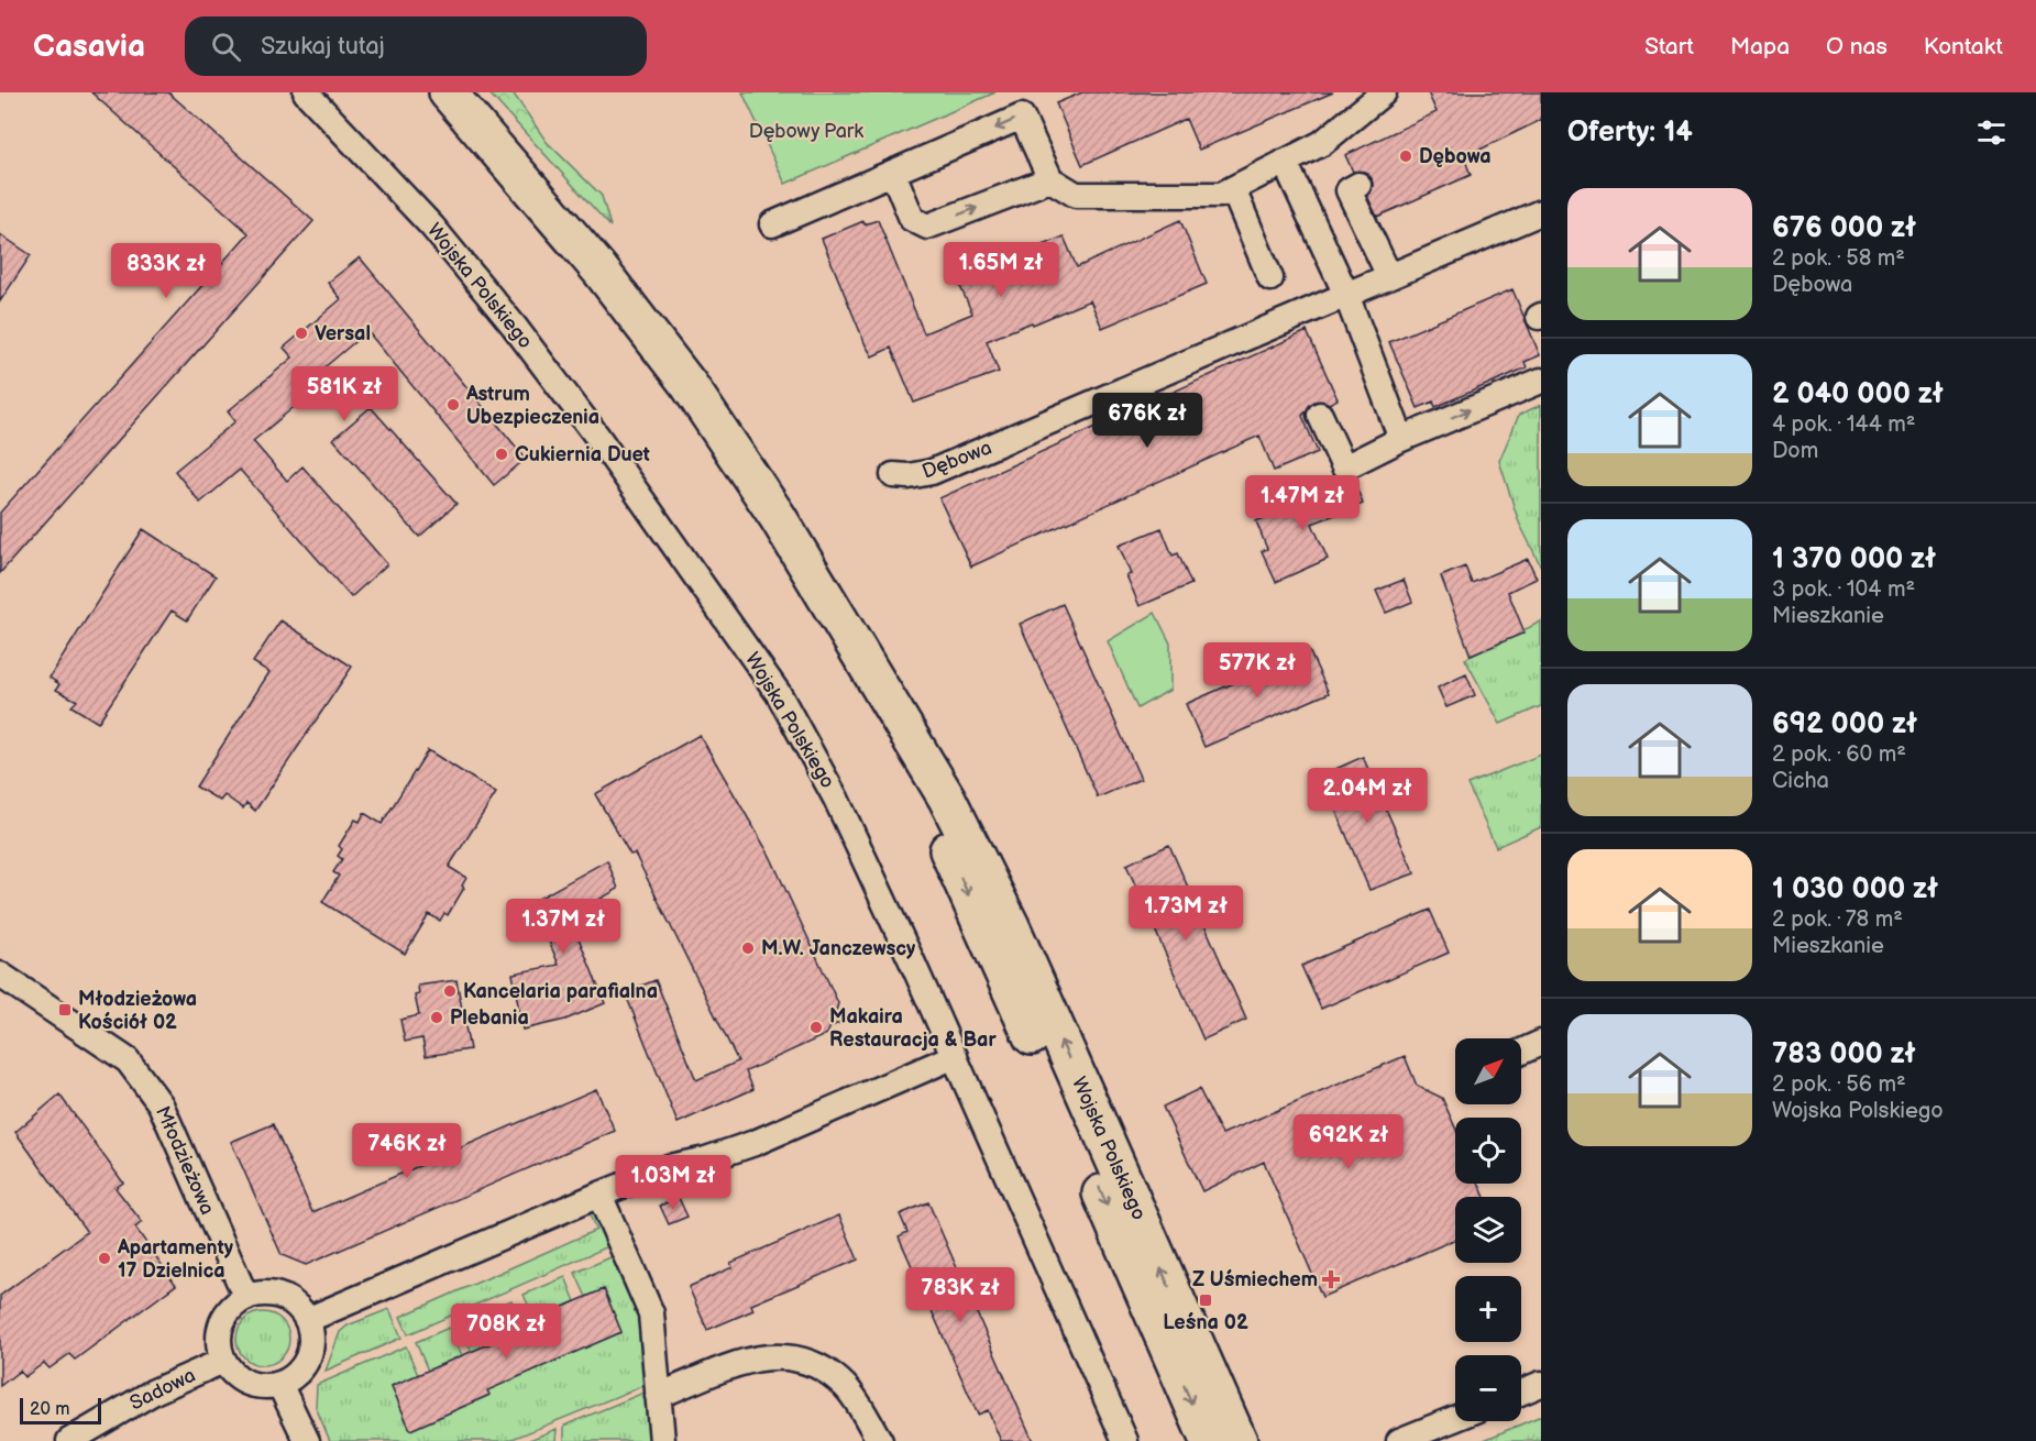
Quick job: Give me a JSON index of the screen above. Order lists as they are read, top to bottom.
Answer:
{
  "streets": {
    "main road": ["Wojska Polskiego"],
    "street": ["Dębowa", "Młodzieżowa", "Sadowa"]
  },
  "crossings": [
    ["Młodzieżowa", "Sadowa"]
  ],
  "parks": ["Dębowy Park"],
  "places": {
    "other": [
      "Dębowa",
      "Versal",
      "Astrum Ubezpieczenia",
      "Cukiernia Duet",
      "M.W. Janczewscy",
      "Kancelaria parafialna",
      "Plebania",
      "Makaira Restauracja & Bar",
      "Apartamenty 17 Dzielnica"
    ],
    "transit": ["Młodzieżowa Kościół 02", "Leśna 02"],
    "health": ["Z Uśmiechem"]
  },
  "scale_bar": "20 m",
  "north": "top right",
  "page": {
    "header": "Casavia",
    "search": "Szukaj tutaj",
    "nav": [
      "Start",
      "Mapa",
      "O nas",
      "Kontakt"
    ],
    "heading": "Oferty: 14",
    "list": [
      {
        "name": "676 000 zł",
        "note": "2 pok. · 58 m² · Dębowa"
      },
      {
        "name": "2 040 000 zł",
        "note": "4 pok. · 144 m² · Dom"
      },
      {
        "name": "1 370 000 zł",
        "note": "3 pok. · 104 m² · Mieszkanie"
      },
      {
        "name": "692 000 zł",
        "note": "2 pok. · 60 m² · Cicha"
      },
      {
        "name": "1 030 000 zł",
        "note": "2 pok. · 78 m² · Mieszkanie"
      },
      {
        "name": "783 000 zł",
        "note": "2 pok. · 56 m² · Wojska Polskiego"
      }
    ],
    "price": [
      "1.65M zł",
      "833K zł",
      "581K zł",
      "676K zł",
      "1.47M zł",
      "577K zł",
      "2.04M zł",
      "1.73M zł",
      "1.37M zł",
      "692K zł",
      "746K zł",
      "1.03M zł",
      "783K zł",
      "708K zł"
    ],
    "map_buttons": ["+", "−"],
    "scale": "20 m"
  }
}
